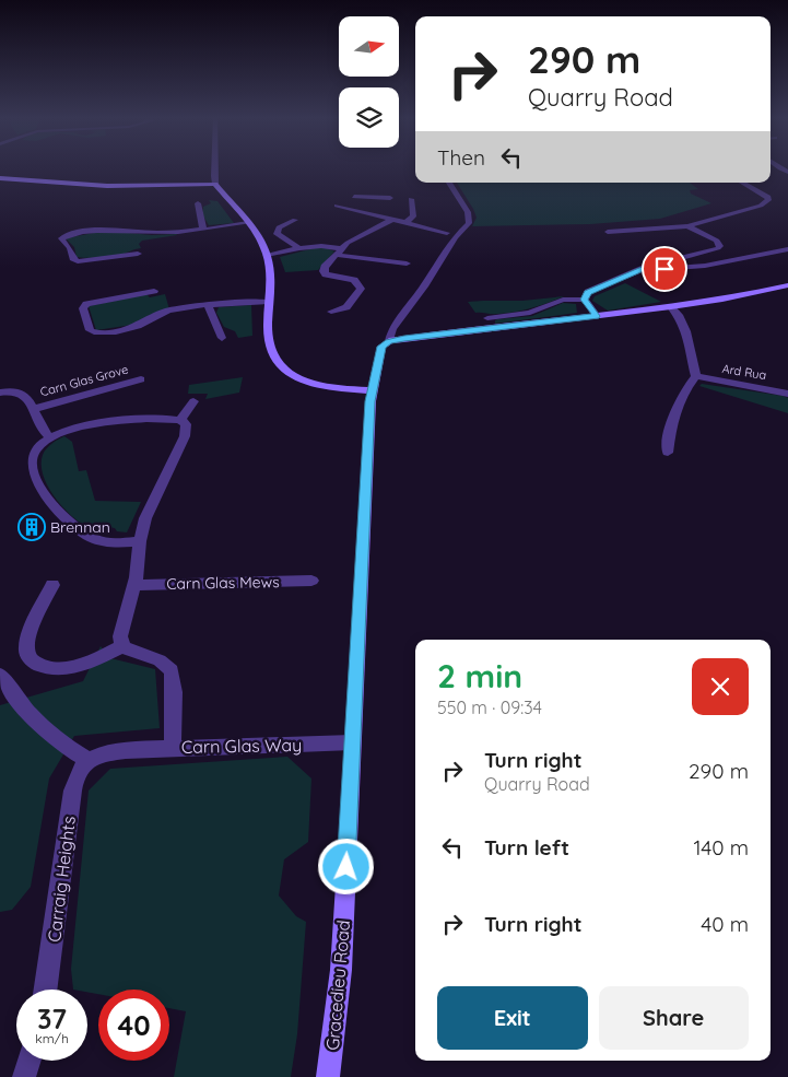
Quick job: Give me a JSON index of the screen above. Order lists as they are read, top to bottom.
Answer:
{
  "streets": {
    "street": [
      "Ard Rua",
      "Carn Glas Grove",
      "Carn Glas Mews",
      "Carn Glas Way",
      "Carraig Heights",
      "Gracedieu Road"
    ]
  },
  "crossings": [
    ["Carn Glas Way", "Gracedieu Road"]
  ],
  "places": {
    "building": ["Brennan"]
  },
  "north": "right",
  "page": {
    "turn": ["290 m", "Quarry Road"],
    "then": "Then",
    "heading": ["2 min", "550 m · 09:34"],
    "list": [
      {
        "name": "Turn right",
        "note": "Quarry Road",
        "value": "290 m"
      },
      {
        "name": "Turn left",
        "value": "140 m"
      },
      {
        "name": "Turn right",
        "value": "40 m"
      }
    ],
    "buttons": ["Exit", "Share"],
    "speed": "37 km/h",
    "limit": "40"
  }
}
